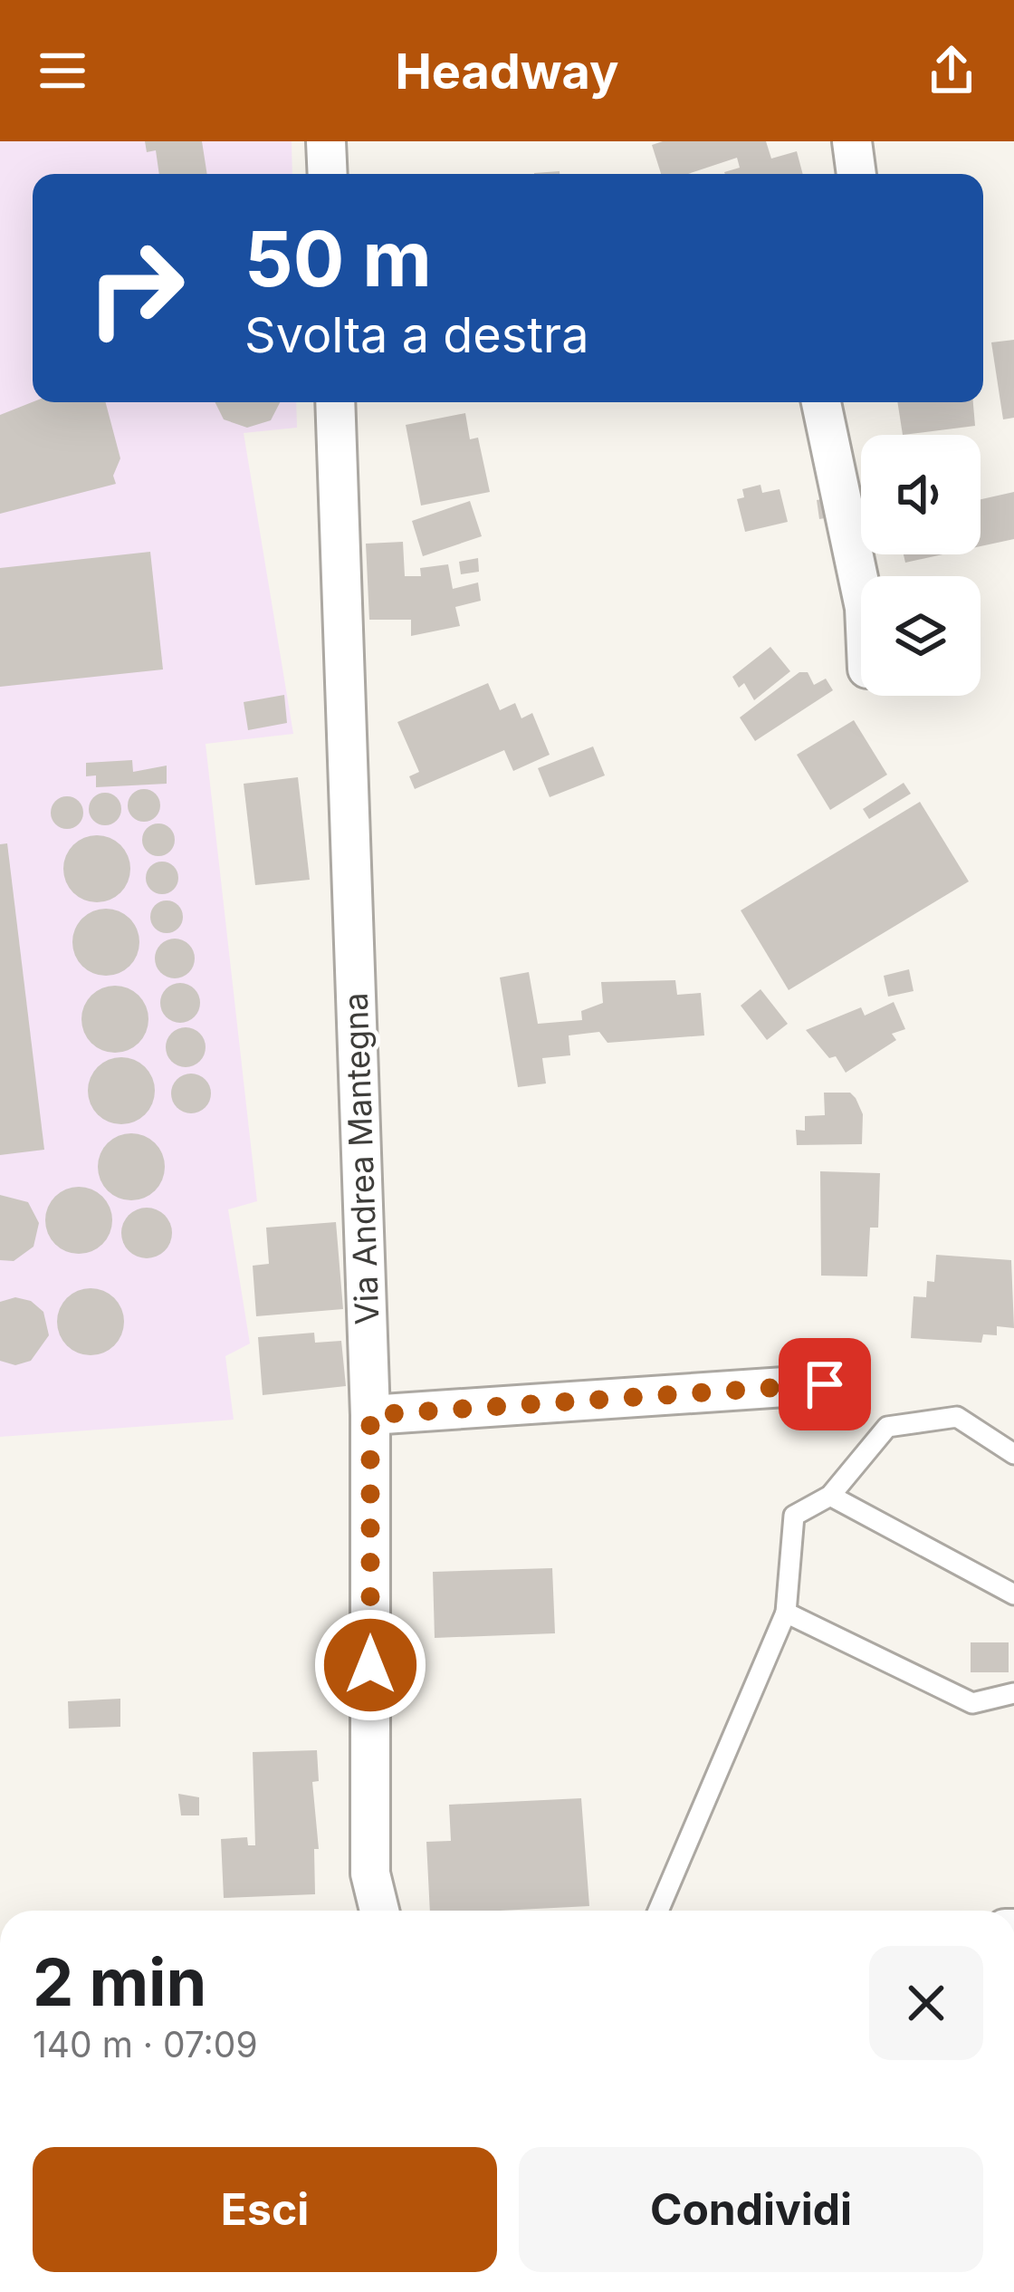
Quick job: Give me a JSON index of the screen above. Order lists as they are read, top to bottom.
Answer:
{
  "streets": {
    "street": ["Via Andrea Mantegna"]
  },
  "page": {
    "header": "Headway",
    "turn": ["50 m", "Svolta a destra"],
    "heading": ["2 min", "140 m · 07:09"],
    "buttons": ["Esci", "Condividi"]
  }
}
